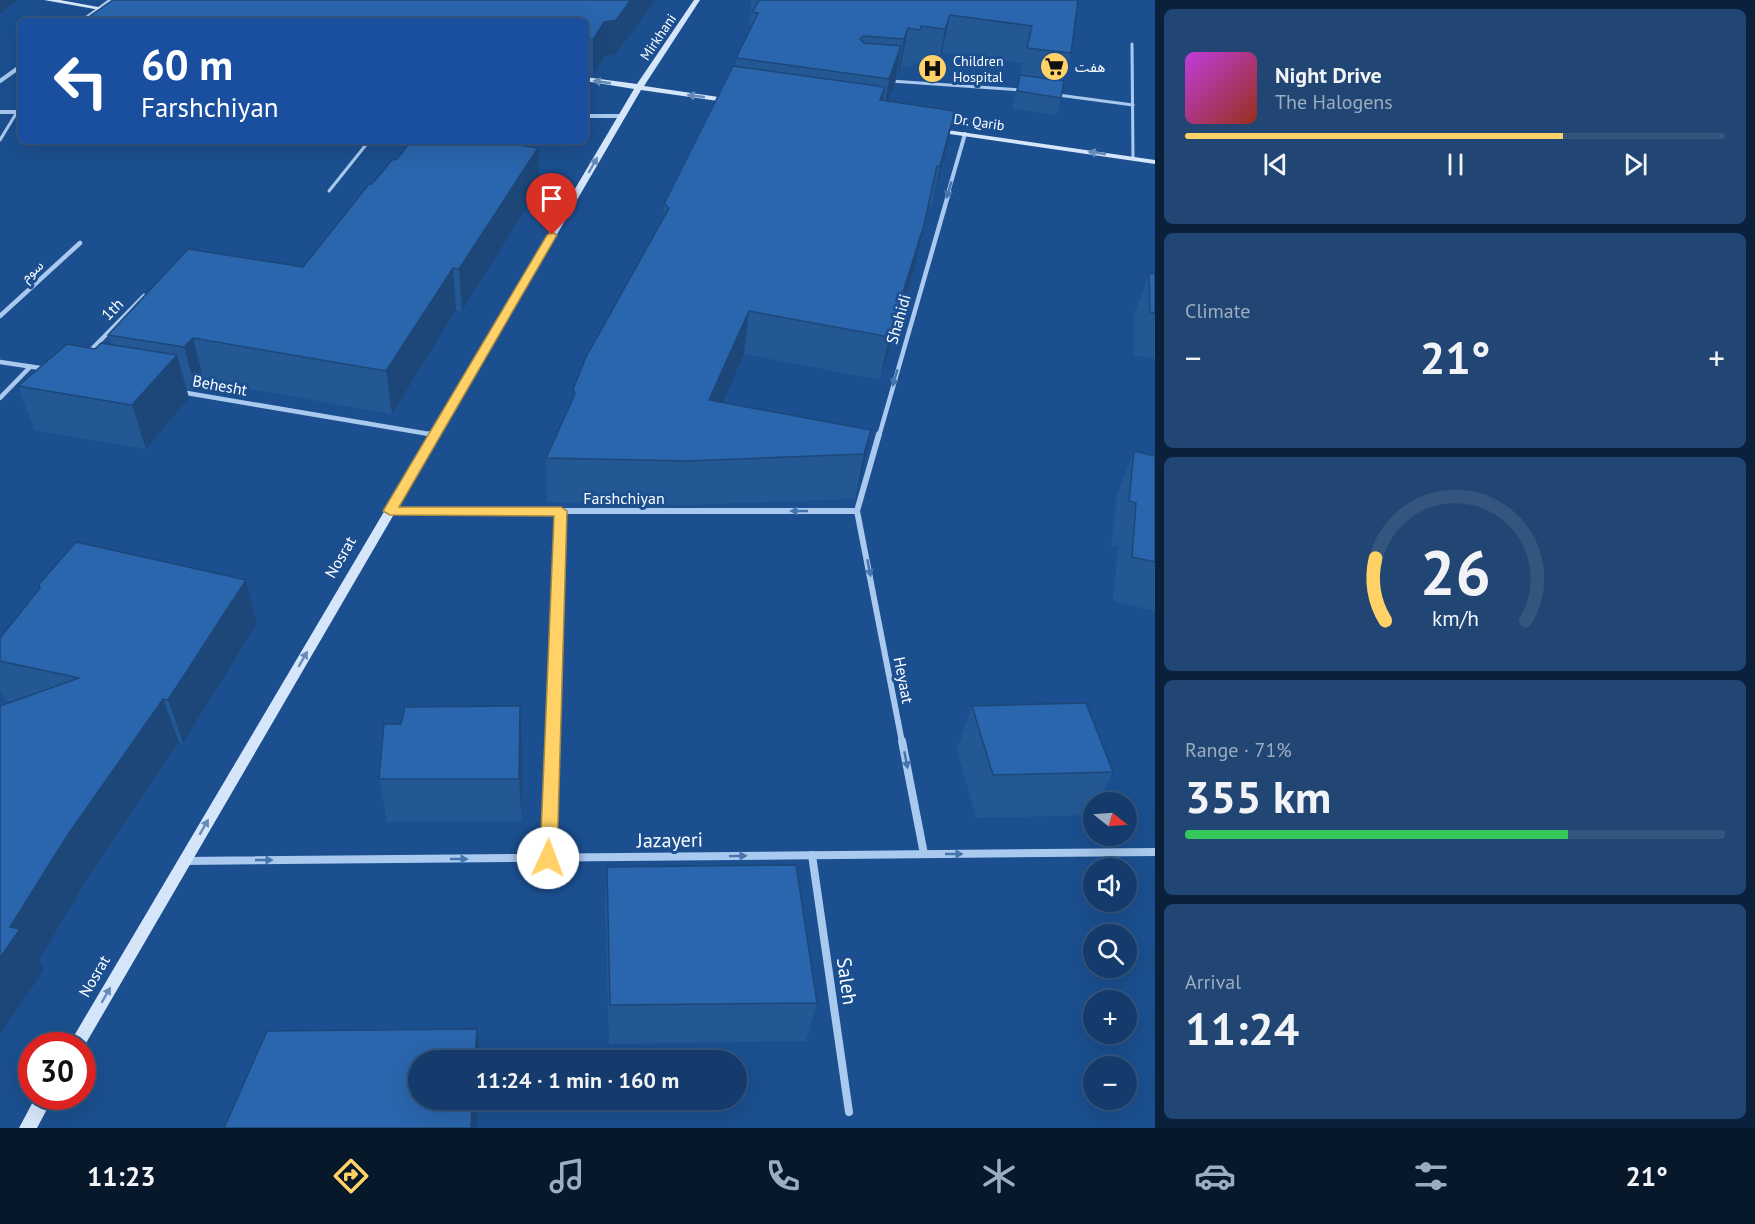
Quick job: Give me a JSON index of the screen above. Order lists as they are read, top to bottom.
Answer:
{
  "streets": {
    "main road": ["Mirkhani", "Dr. Qarib", "Nosrat"],
    "street": [
      "سوم",
      "1th",
      "Shahidi",
      "Behesht",
      "Farshchiyan",
      "Heyaat",
      "Jazayeri",
      "Saleh"
    ]
  },
  "crossings": [
    ["Mirkhani", "Nosrat"],
    ["Dr. Qarib", "Shahidi"],
    ["Shahidi", "Farshchiyan"],
    ["Shahidi", "Heyaat"],
    ["Behesht", "Nosrat"],
    ["Farshchiyan", "Nosrat"],
    ["Farshchiyan", "Heyaat"],
    ["Nosrat", "Jazayeri"],
    ["Heyaat", "Jazayeri"],
    ["Jazayeri", "Saleh"]
  ],
  "one_way": [
    "Dr. Qarib",
    "Shahidi",
    "Farshchiyan",
    "Nosrat",
    "Heyaat",
    "Jazayeri"
  ],
  "places": {
    "supermarket": ["هفت"],
    "hospital": ["Children Hospital"]
  },
  "north": "right",
  "page": {
    "turn": ["60 m", "Farshchiyan"],
    "song": ["Night Drive", "The Halogens"],
    "tile": [
      "Climate",
      ["Range · 71%", "355 km"],
      ["Arrival", "11:24"]
    ],
    "heat": ["−", "21°", "+"],
    "map_buttons": ["+", "−"],
    "limit": "30",
    "trip": "11:24 · 1 min · 160 m",
    "tabs": ["11:23", "21°"],
    "gauge": ["26", "km/h"]
  }
}
